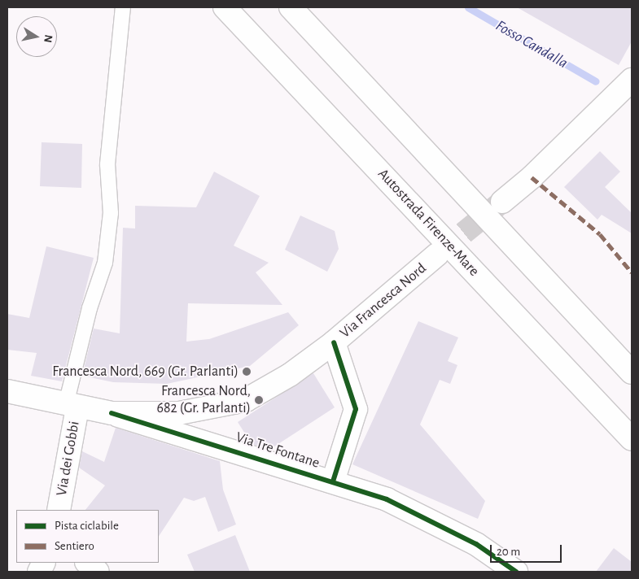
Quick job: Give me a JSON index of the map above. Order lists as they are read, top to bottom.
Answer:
{
  "streets": {
    "main road": [
      "Autostrada Firenze-Mare",
      "Via Francesca Nord",
      "Via Tre Fontane",
      "Via dei Gobbi"
    ]
  },
  "crossings": [
    ["Via Francesca Nord", "Via Tre Fontane"],
    ["Via Francesca Nord", "Via dei Gobbi"]
  ],
  "water": ["Fosso Candalla"],
  "places": ["Francesca Nord, 669 (Gr. Parlanti)", "Francesca Nord, 682 (Gr. Parlanti)"],
  "legend": ["Pista ciclabile", "Sentiero"],
  "scale_bar": "20 m",
  "north": "right"
}
